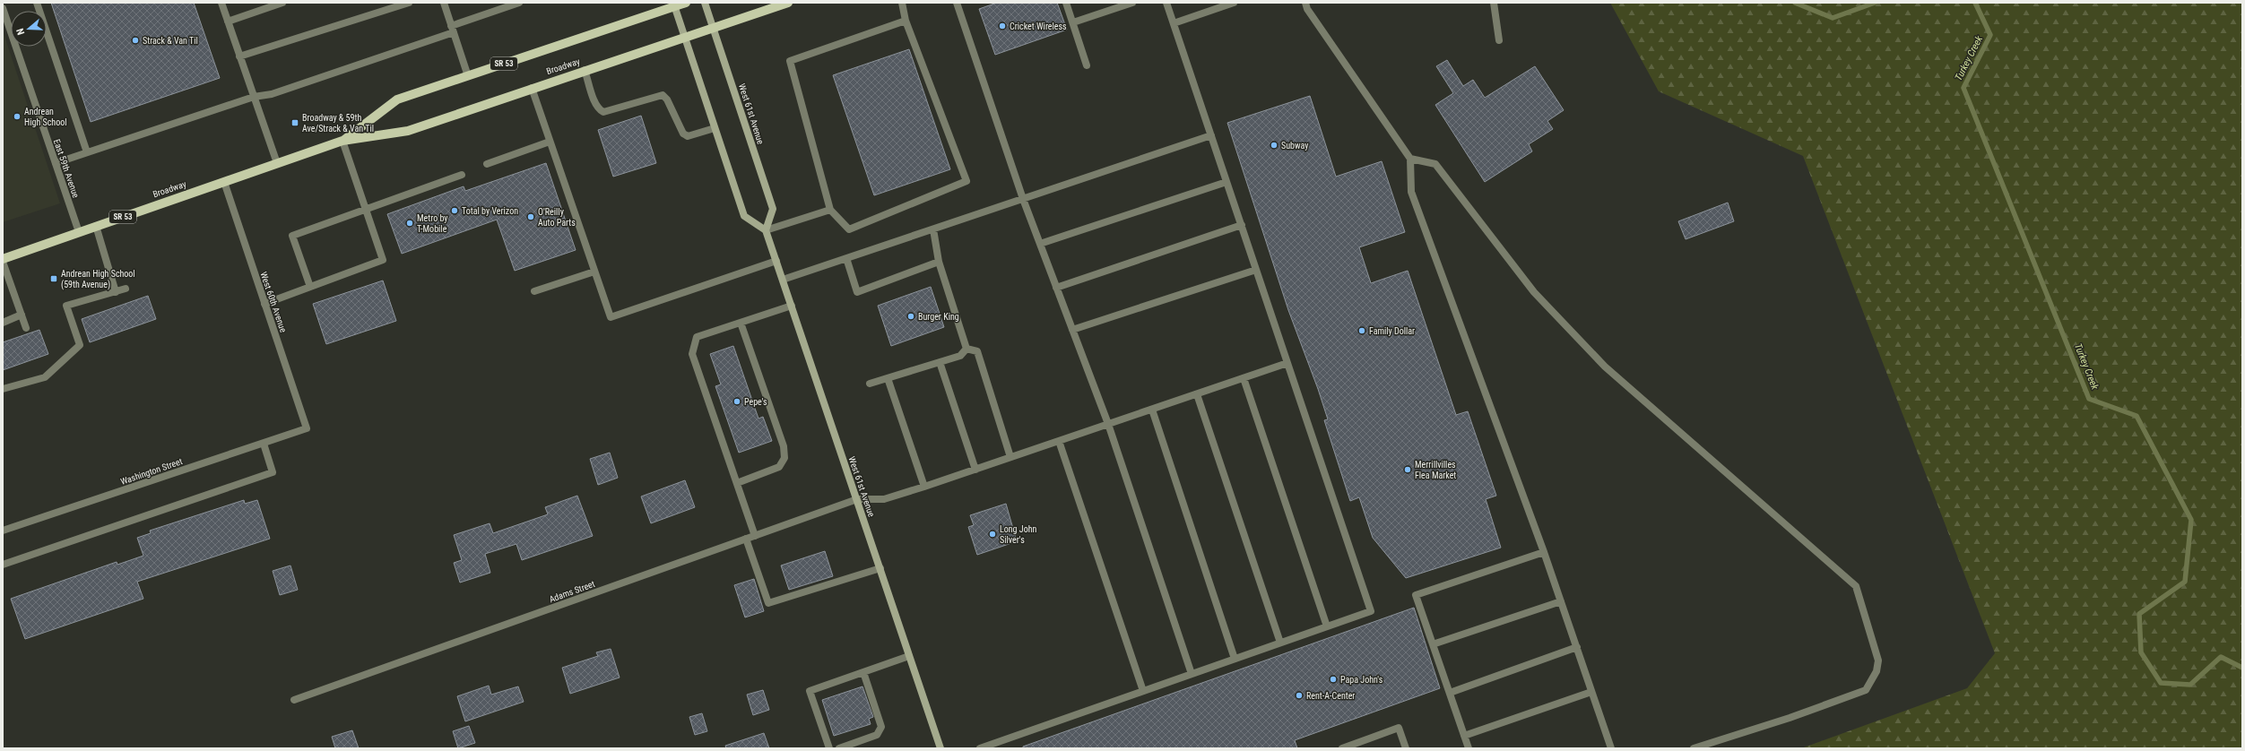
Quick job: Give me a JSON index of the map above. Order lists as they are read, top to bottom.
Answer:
{
  "streets": {
    "main road": ["SR 53", "Broadway", "West 61st Avenue"],
    "street": [
      "East 59th Avenue",
      "West 60th Avenue",
      "Washington Street",
      "Adams Street"
    ]
  },
  "crossings": [
    ["Broadway", "West 61st Avenue"],
    ["Broadway", "East 59th Avenue"],
    ["Broadway", "West 60th Avenue"],
    ["West 61st Avenue", "Adams Street"],
    ["West 60th Avenue", "Washington Street"]
  ],
  "water": ["Turkey Creek"],
  "places": {
    "other": [
      "Cricket Wireless",
      "Strack & Van Til",
      "Andrean High School",
      "Subway",
      "Total by Verizon",
      "O'Reilly Auto Parts",
      "Metro by T-Mobile",
      "Burger King",
      "Family Dollar",
      "Pepe's",
      "Merrillvilles Flea Market",
      "Long John Silver's",
      "Papa John's",
      "Rent-A-Center"
    ],
    "transit": ["Broadway & 59th Ave/Strack & Van Til", "Andrean High School (59th Avenue)"]
  },
  "north": "left"
}
